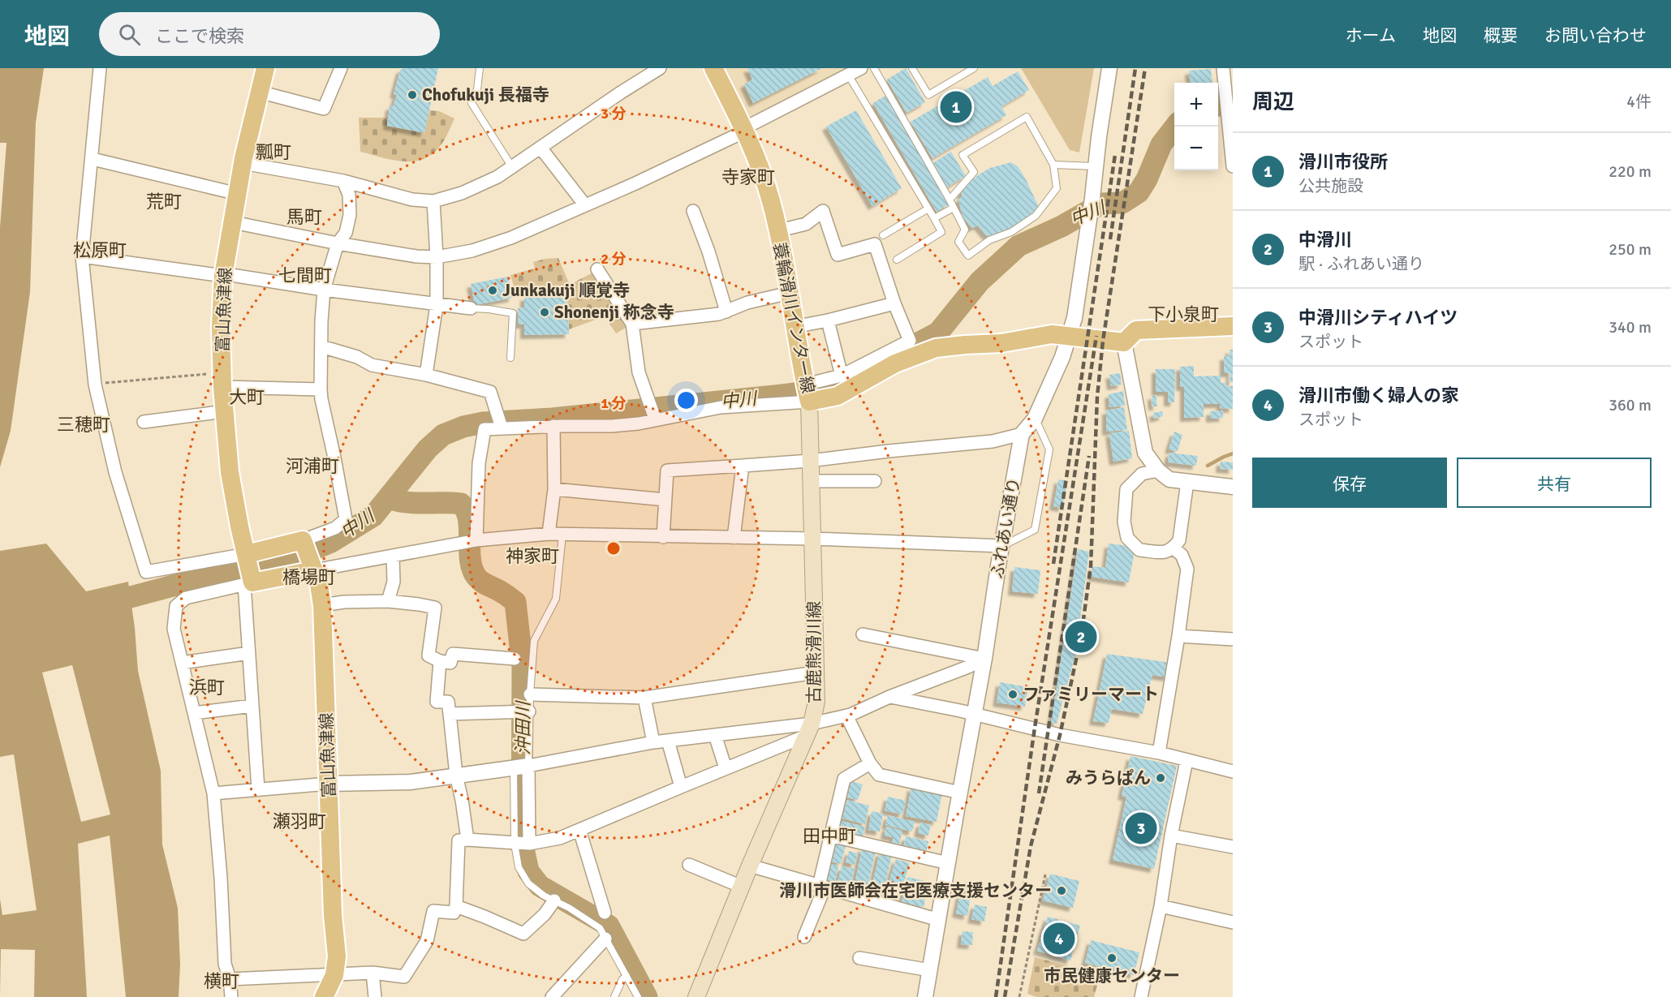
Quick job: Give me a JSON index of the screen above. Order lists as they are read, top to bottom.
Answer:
{
  "streets": {
    "main road": ["富山魚津線", "蓑輪滑川インター線", "古鹿熊滑川線"],
    "street": ["ふれあい通り"]
  },
  "crossings": [
    ["蓑輪滑川インター線", "古鹿熊滑川線"]
  ],
  "districts": [
    "瓢町",
    "寺家町",
    "荒町",
    "馬町",
    "松原町",
    "七間町",
    "下小泉町",
    "大町",
    "三穂町",
    "河浦町",
    "神家町",
    "橋場町",
    "浜町",
    "瀬羽町",
    "田中町",
    "横町"
  ],
  "water": ["中川", "沖田川"],
  "places": [
    "Chofukuji 長福寺",
    "Junkakuji 順覚寺",
    "Shonenji 称念寺",
    "ファミリーマート",
    "みうらぱん",
    "滑川市医師会在宅医療支援センター",
    "市民健康センター"
  ],
  "page": {
    "header": "地図",
    "search": "ここで検索",
    "nav": [
      "ホーム",
      "地図",
      "概要",
      "お問い合わせ"
    ],
    "heading": ["周辺", "4件"],
    "map_buttons": ["+", "−"],
    "pins": [
      "1",
      "2",
      "3",
      "4"
    ],
    "list": [
      {
        "mark": "1",
        "name": "滑川市役所",
        "note": "公共施設",
        "value": "220 m"
      },
      {
        "mark": "2",
        "name": "中滑川",
        "note": "駅 · ふれあい通り",
        "value": "250 m"
      },
      {
        "mark": "3",
        "name": "中滑川シティハイツ",
        "note": "スポット",
        "value": "340 m"
      },
      {
        "mark": "4",
        "name": "滑川市働く婦人の家",
        "note": "スポット",
        "value": "360 m"
      }
    ],
    "buttons": ["保存", "共有"]
  },
  "rings": ["3 分", "2 分", "1 分"]
}
